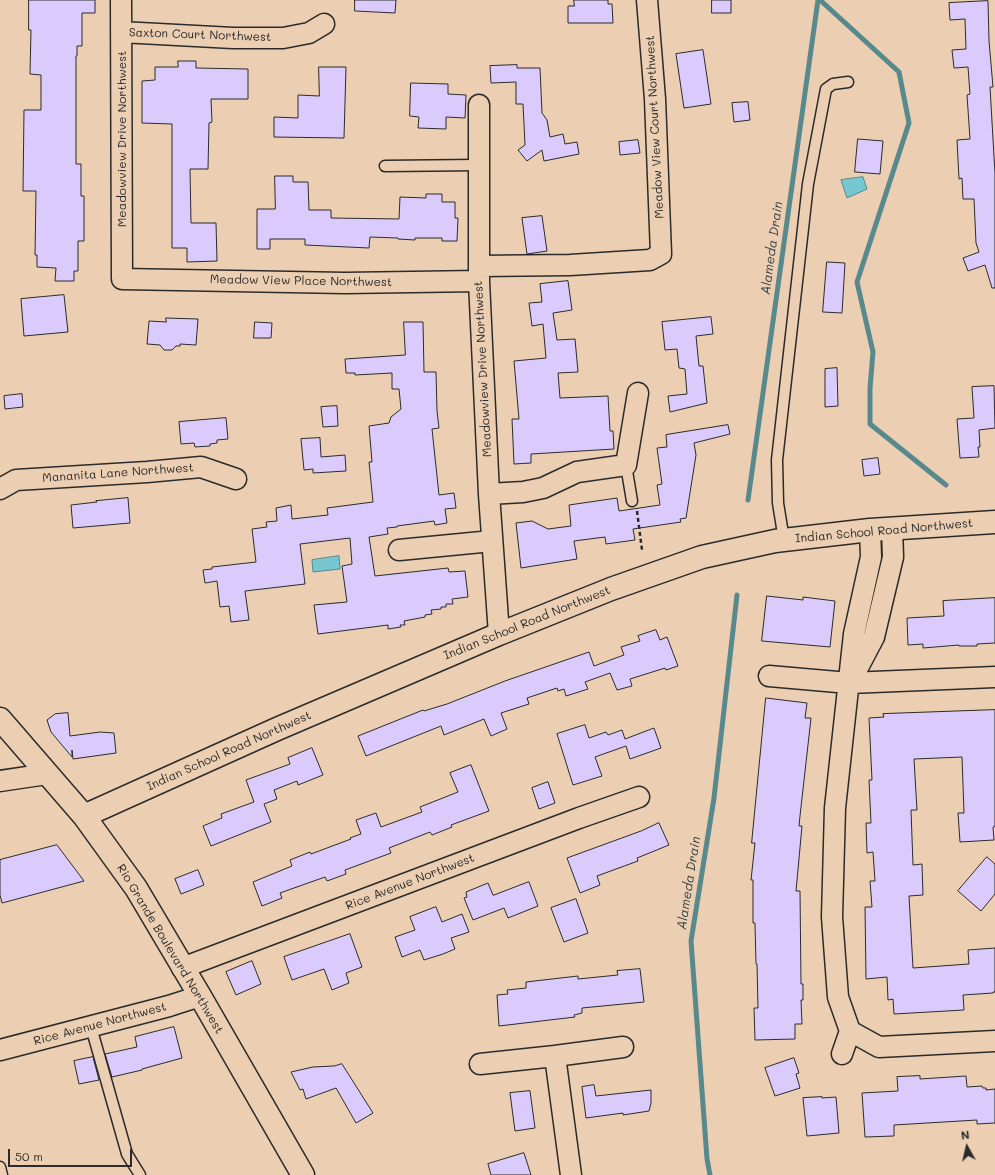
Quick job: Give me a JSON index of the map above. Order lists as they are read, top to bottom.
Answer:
{
  "streets": {
    "main road": ["Indian School Road Northwest", "Rio Grande Boulevard Northwest"],
    "street": [
      "Saxton Court Northwest",
      "Meadow View Court Northwest",
      "Meadowview Drive Northwest",
      "Meadow View Place Northwest",
      "Mananita Lane Northwest",
      "Rice Avenue Northwest"
    ]
  },
  "crossings": [
    ["Saxton Court Northwest", "Meadowview Drive Northwest"],
    ["Meadow View Court Northwest", "Meadow View Place Northwest"],
    ["Meadowview Drive Northwest", "Meadow View Place Northwest"],
    ["Meadowview Drive Northwest", "Indian School Road Northwest"],
    ["Indian School Road Northwest", "Rio Grande Boulevard Northwest"],
    ["Rice Avenue Northwest", "Rio Grande Boulevard Northwest"]
  ],
  "water": ["Alameda Drain"],
  "scale_bar": "50 m",
  "north": "top"
}
